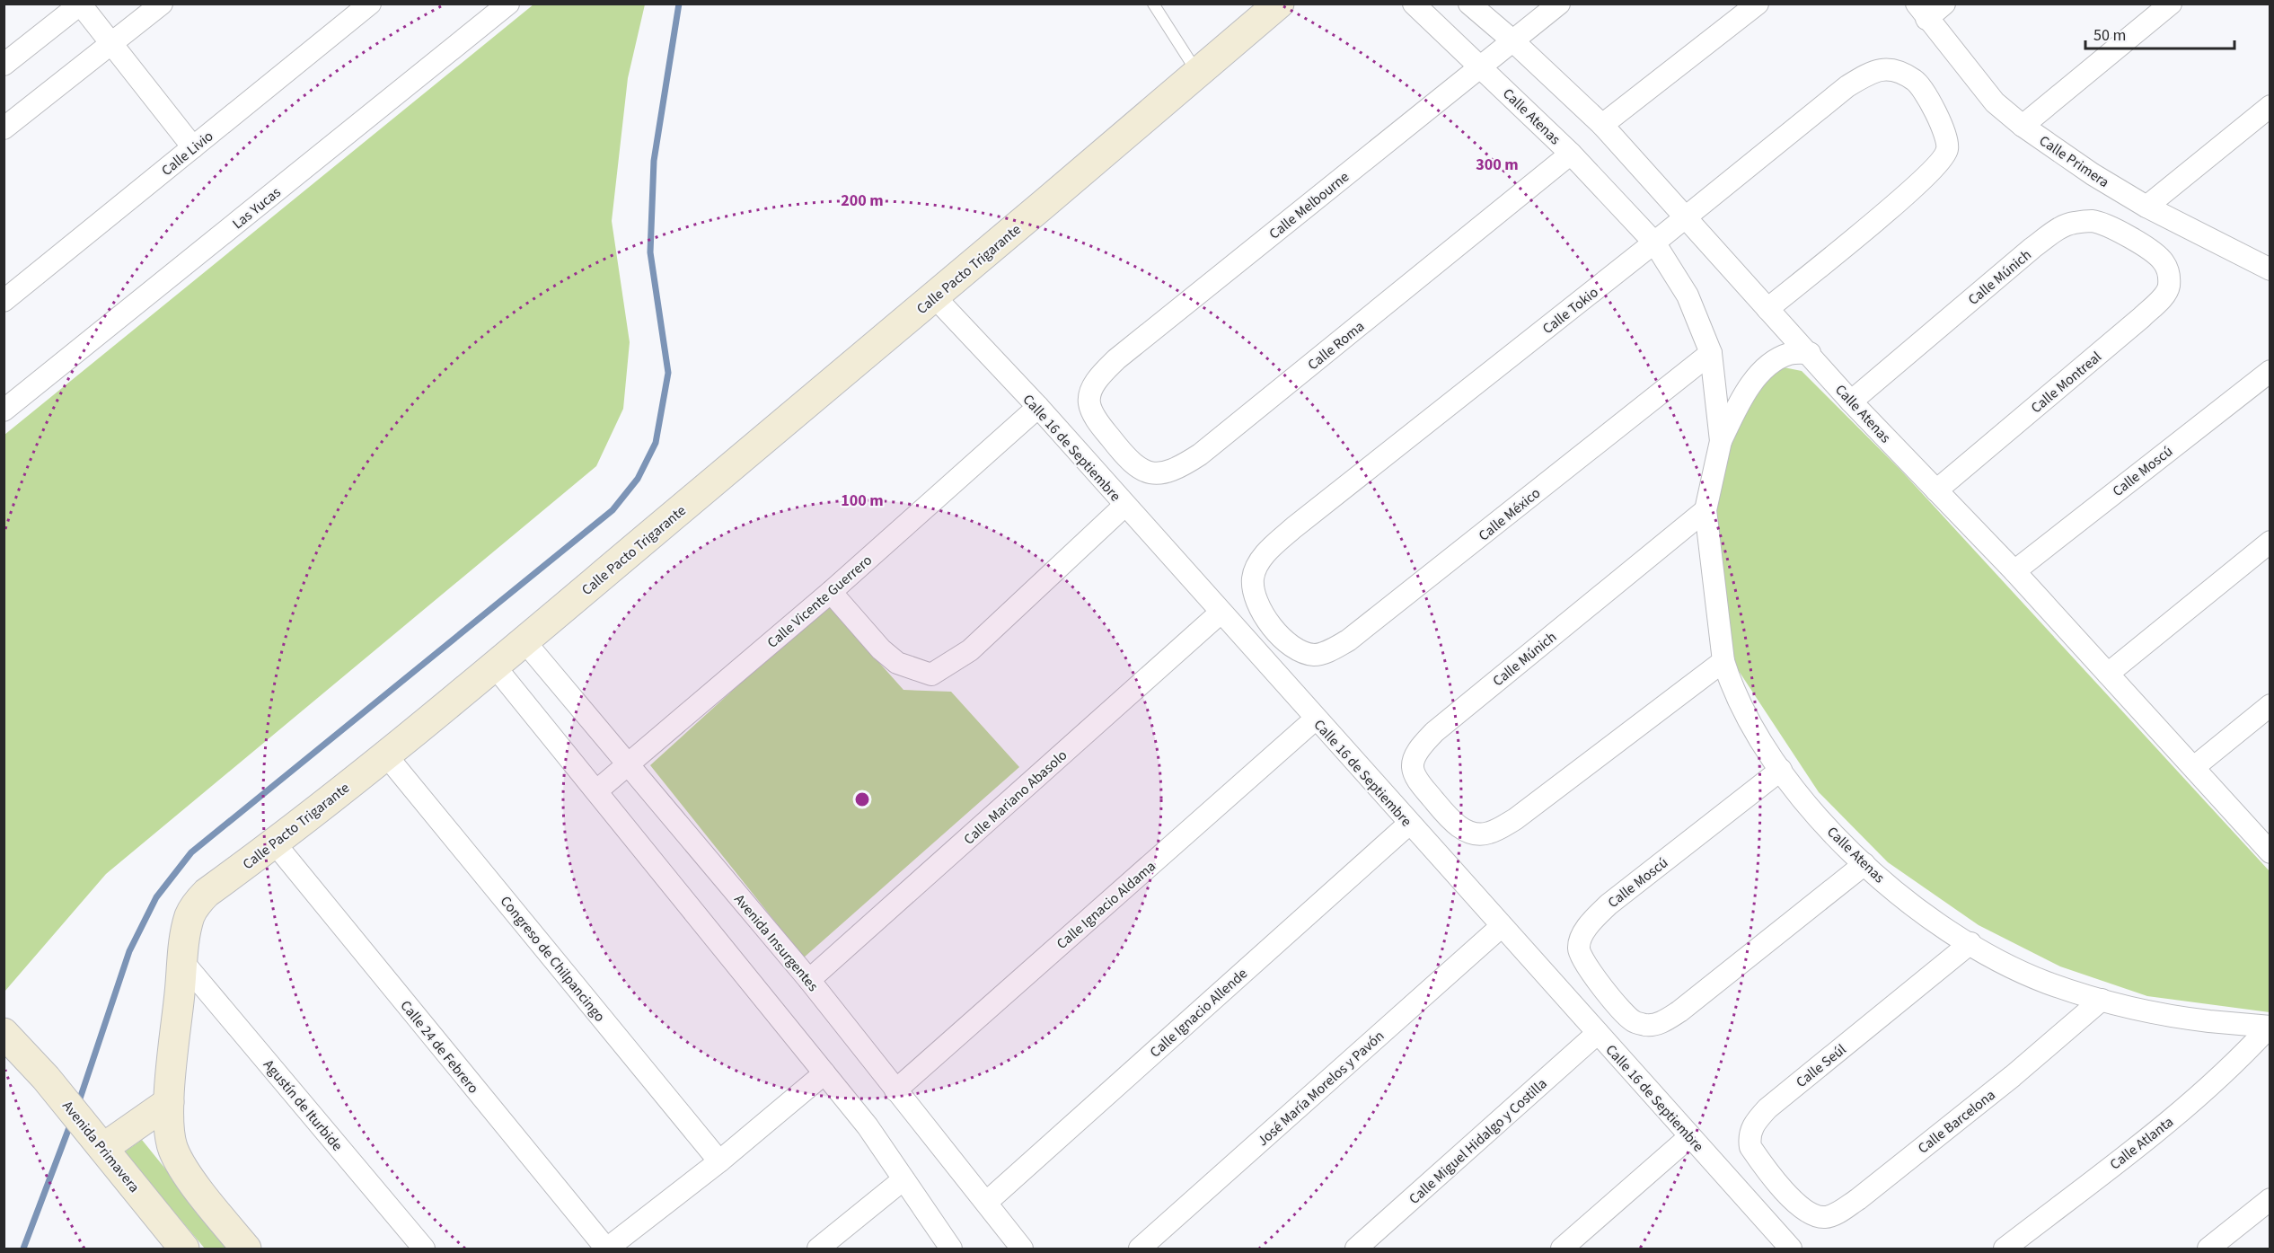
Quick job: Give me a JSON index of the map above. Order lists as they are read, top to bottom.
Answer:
{
  "streets": {
    "street": [
      "Calle Atenas",
      "Calle Livio",
      "Calle Primera",
      "Calle Melbourne",
      "Las Yucas",
      "Calle Pacto Trigarante",
      "Calle Múnich",
      "Calle Tokio",
      "Calle Roma",
      "Calle Montreal",
      "Calle 16 de Septiembre",
      "Calle Moscú",
      "Calle México",
      "Calle Vicente Guerrero",
      "Calle Mariano Abasolo",
      "Calle Ignacio Aldama",
      "Avenida Insurgentes",
      "Congreso de Chilpancingo",
      "Calle Ignacio Allende",
      "Calle 24 de Febrero",
      "Calle Seúl",
      "José María Morelos y Pavón",
      "Agustín de Iturbide",
      "Calle Barcelona",
      "Calle Miguel Hidalgo y Costilla",
      "Calle Atlanta",
      "Avenida Primavera"
    ]
  },
  "crossings": [
    ["Calle Atenas", "Calle Melbourne"],
    ["Calle Atenas", "Calle Múnich"],
    ["Calle Atenas", "Calle Tokio"],
    ["Calle Atenas", "Calle Roma"],
    ["Calle Atenas", "Calle Montreal"],
    ["Calle Atenas", "Calle Moscú"],
    ["Calle Atenas", "Calle México"],
    ["Calle Atenas", "Calle Seúl"],
    ["Calle Atenas", "Calle Barcelona"],
    ["Calle Atenas", "Calle Atlanta"],
    ["Calle Melbourne", "Calle Roma"],
    ["Calle Pacto Trigarante", "Calle 16 de Septiembre"],
    ["Calle Pacto Trigarante", "Avenida Insurgentes"],
    ["Calle Pacto Trigarante", "Congreso de Chilpancingo"],
    ["Calle Pacto Trigarante", "Calle 24 de Febrero"],
    ["Calle Pacto Trigarante", "Agustín de Iturbide"],
    ["Calle Múnich", "Calle Montreal"],
    ["Calle Tokio", "Calle México"],
    ["Calle 16 de Septiembre", "Calle Vicente Guerrero"],
    ["Calle 16 de Septiembre", "Calle Mariano Abasolo"],
    ["Calle 16 de Septiembre", "Calle Ignacio Aldama"],
    ["Calle 16 de Septiembre", "Calle Ignacio Allende"],
    ["Calle 16 de Septiembre", "José María Morelos y Pavón"],
    ["Calle 16 de Septiembre", "Calle Miguel Hidalgo y Costilla"],
    ["Calle Vicente Guerrero", "Avenida Insurgentes"],
    ["Calle Mariano Abasolo", "Avenida Insurgentes"],
    ["Calle Ignacio Aldama", "Avenida Insurgentes"],
    ["Avenida Insurgentes", "Calle Ignacio Allende"],
    ["Calle Seúl", "Calle Barcelona"]
  ],
  "scale_bar": "50 m",
  "rings": ["300 m", "200 m", "100 m"]
}
